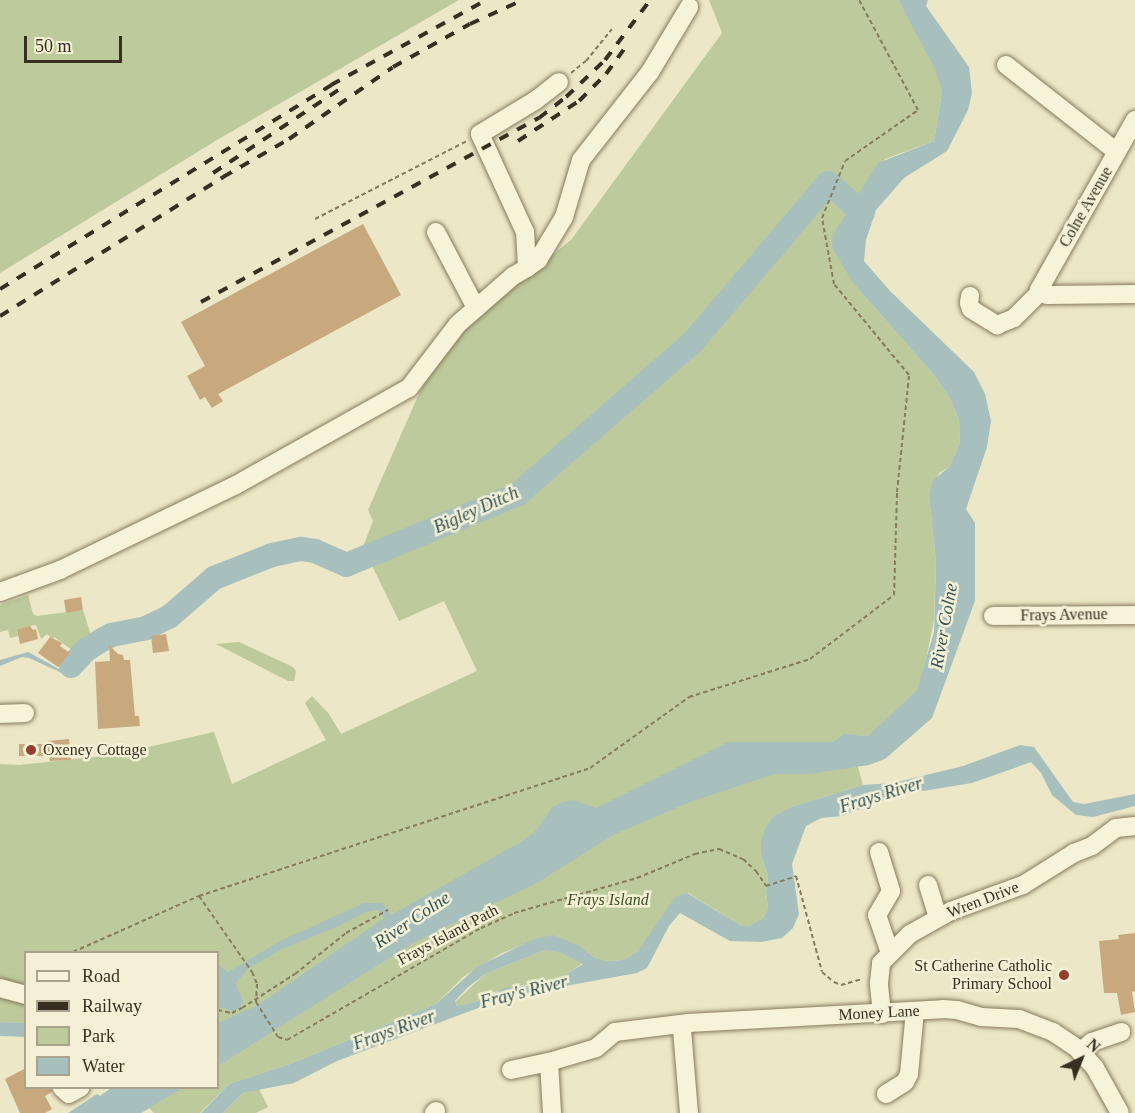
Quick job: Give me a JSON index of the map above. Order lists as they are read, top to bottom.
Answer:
{
  "streets": {
    "street": [
      "Colne Avenue",
      "Frays Avenue",
      "Wren Drive",
      "Money Lane"
    ],
    "path": ["Frays Island Path"]
  },
  "crossings": [
    ["Wren Drive", "Frays Island Path"]
  ],
  "water": [
    "Bigley Ditch",
    "River Colne",
    "Frays River",
    "Fray's River"
  ],
  "parks": ["Frays Island"],
  "places": ["Oxeney Cottage", "St Catherine Catholic Primary School"],
  "legend": [
    "Road",
    "Railway",
    "Park",
    "Water"
  ],
  "scale_bar": "50 m",
  "north": "top right"
}
